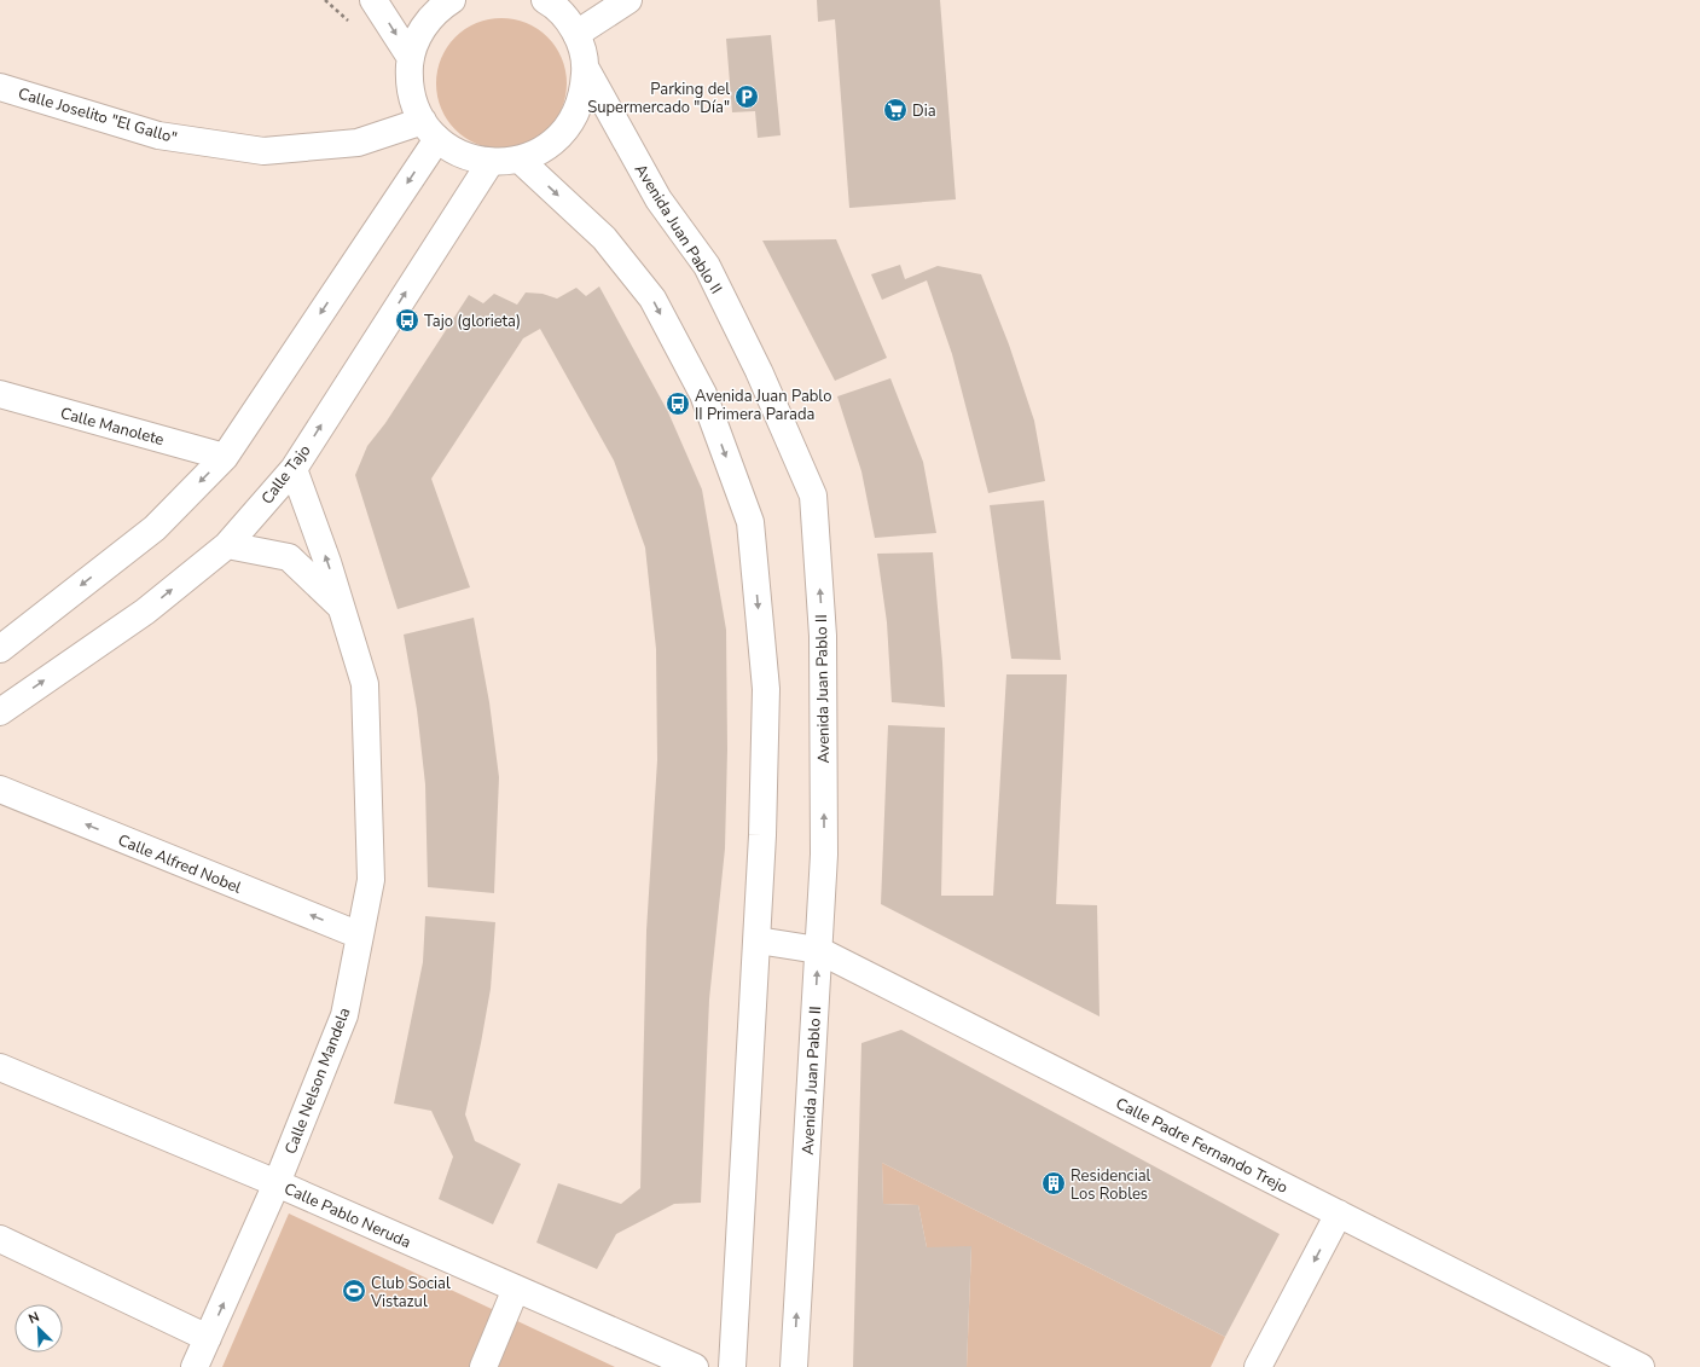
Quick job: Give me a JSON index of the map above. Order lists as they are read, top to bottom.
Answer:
{
  "streets": {
    "street": [
      "Calle Joselito \"El Gallo\"",
      "Avenida Juan Pablo II",
      "Calle Manolete",
      "Calle Tajo",
      "Calle Alfred Nobel",
      "Calle Nelson Mandela",
      "Calle Padre Fernando Trejo",
      "Calle Pablo Neruda"
    ]
  },
  "crossings": [
    ["Avenida Juan Pablo II", "Calle Padre Fernando Trejo"],
    ["Calle Tajo", "Calle Nelson Mandela"],
    ["Calle Alfred Nobel", "Calle Nelson Mandela"],
    ["Calle Nelson Mandela", "Calle Pablo Neruda"]
  ],
  "one_way": ["Calle Alfred Nobel"],
  "places": {
    "parking": ["Parking del Supermercado \"Día\""],
    "supermarket": ["Dia"],
    "bus stop": ["Tajo (glorieta)", "Avenida Juan Pablo II Primera Parada"],
    "building": ["Residencial Los Robles"],
    "sports": ["Club Social Vistazul"]
  },
  "north": "top left"
}
